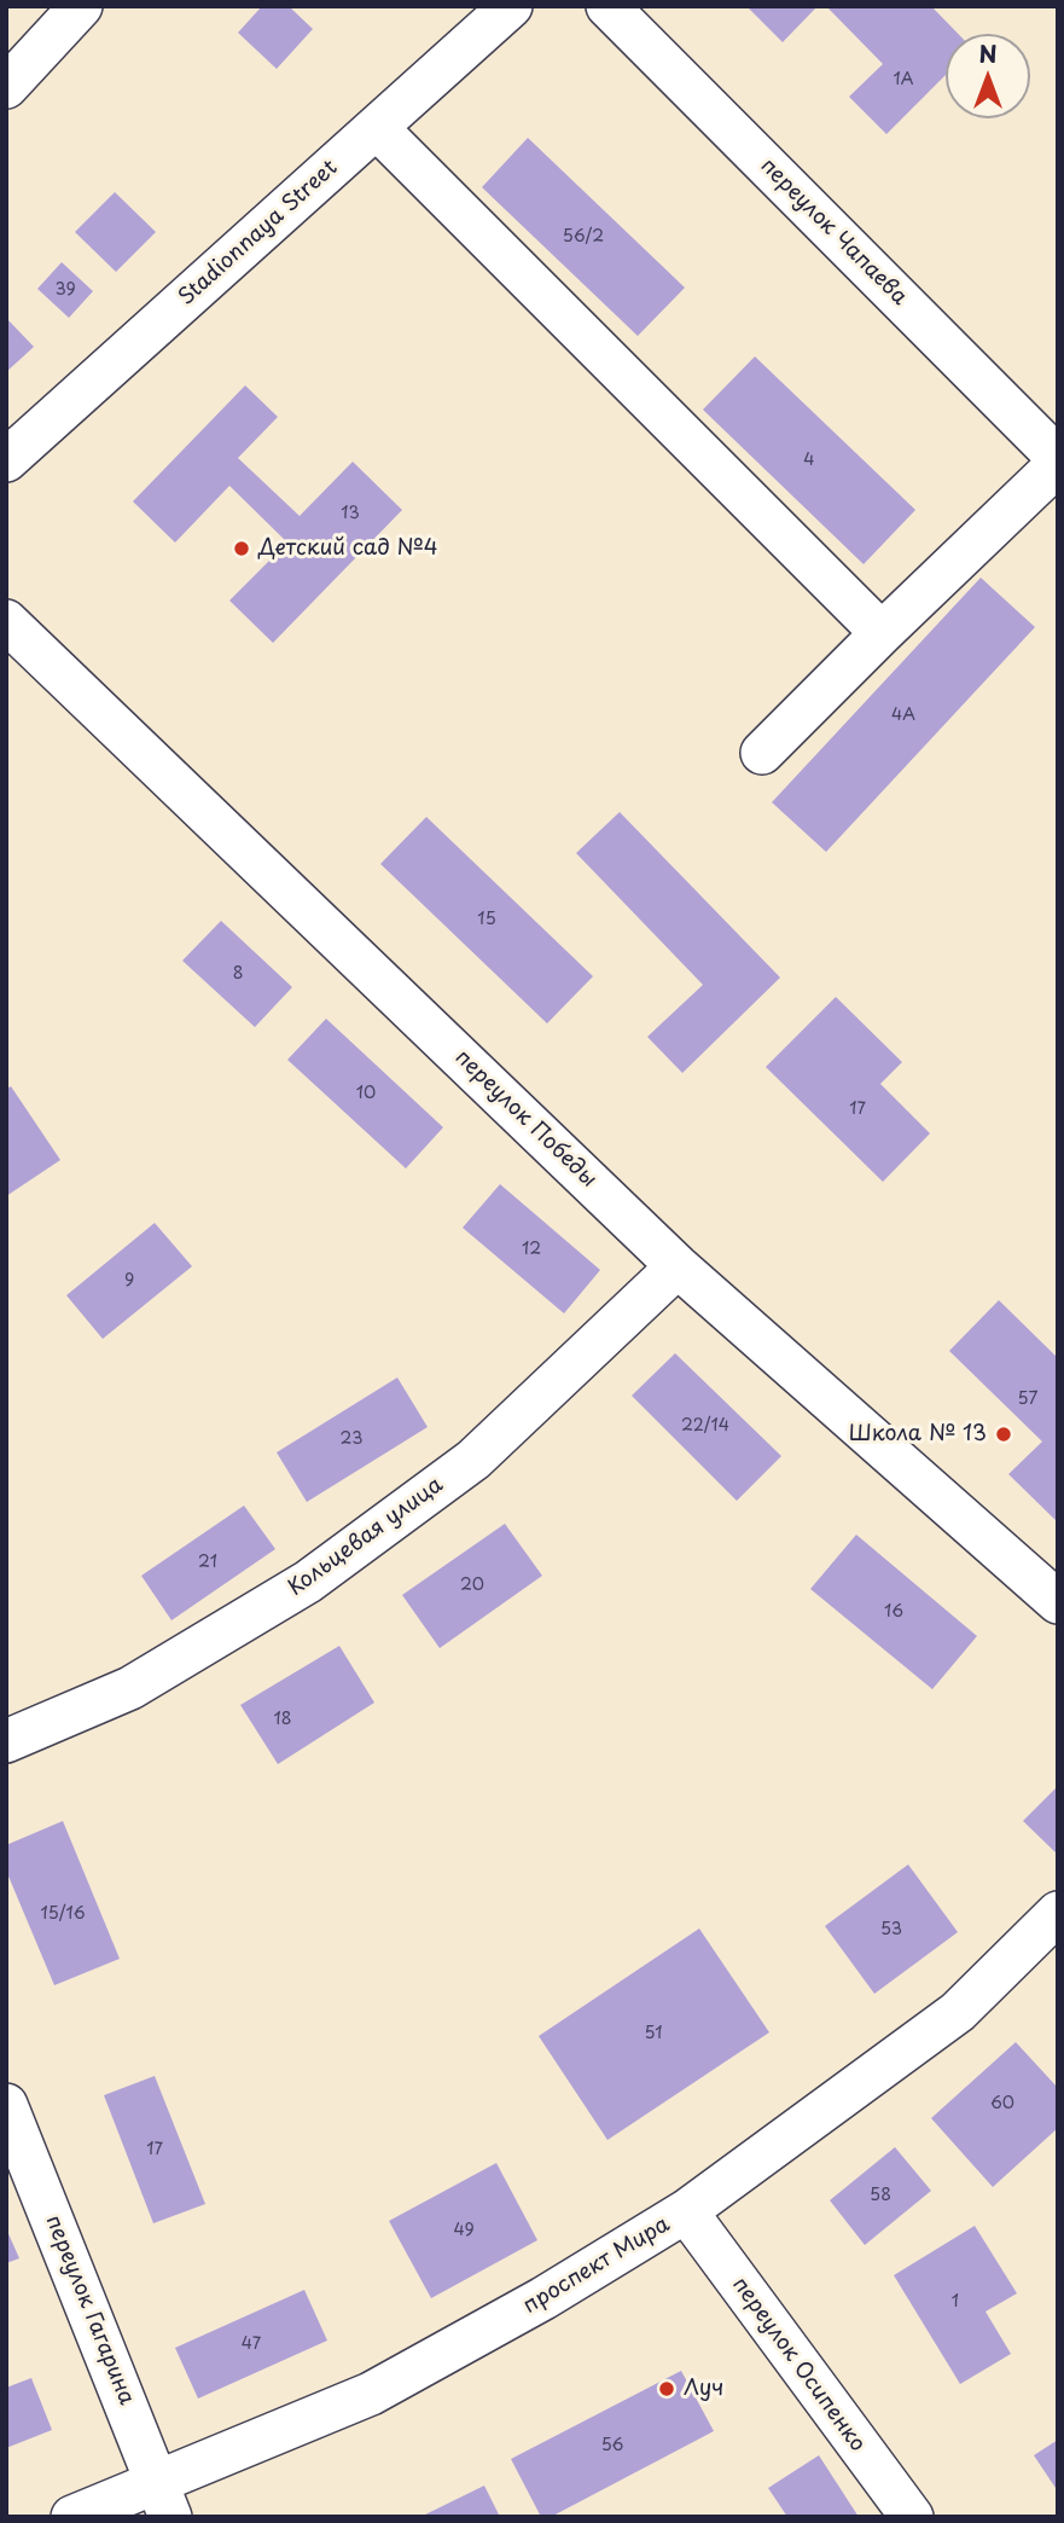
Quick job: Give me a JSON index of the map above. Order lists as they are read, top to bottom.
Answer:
{
  "streets": {
    "street": [
      "переулок Чапаева",
      "Stadionnaya Street",
      "переулок Победы",
      "Кольцевая улица",
      "проспект Мира",
      "переулок Гагарина",
      "переулок Осипенко"
    ]
  },
  "crossings": [
    ["переулок Победы", "Кольцевая улица"],
    ["проспект Мира", "переулок Гагарина"],
    ["проспект Мира", "переулок Осипенко"]
  ],
  "places": ["Детский сад №4", "Школа № 13", "Луч"],
  "house_numbers": [
    "1А",
    "56/2",
    "39",
    "4",
    "13",
    "4А",
    "15",
    "8",
    "10",
    "17",
    "12",
    "9",
    "57",
    "22/14",
    "23",
    "21",
    "20",
    "16",
    "18",
    "15/16",
    "53",
    "51",
    "60",
    "17",
    "58",
    "49",
    "1",
    "47",
    "56"
  ],
  "north": "top"
}
